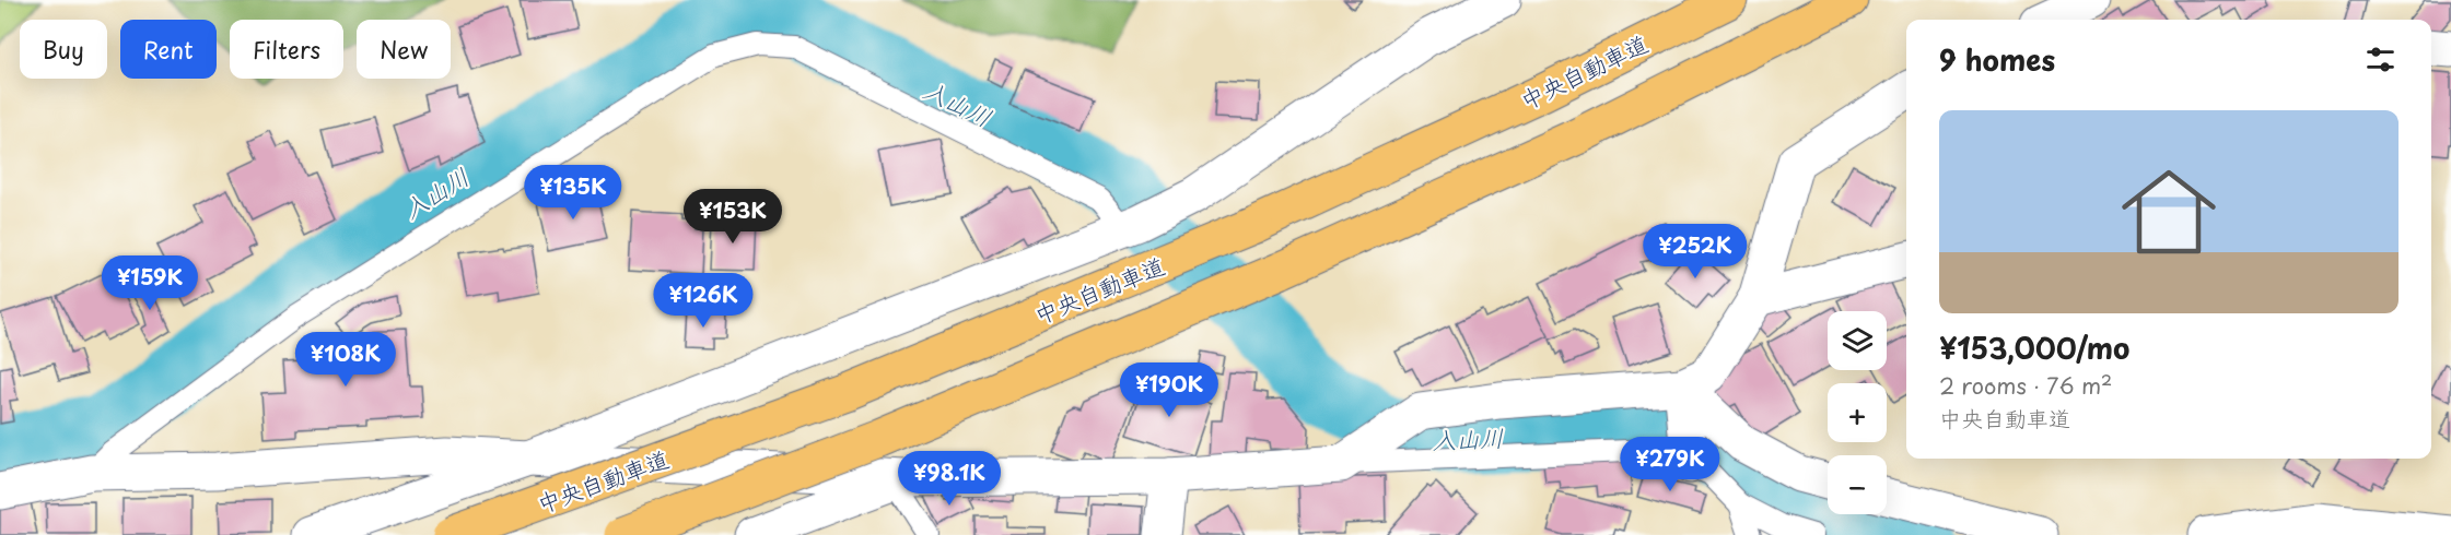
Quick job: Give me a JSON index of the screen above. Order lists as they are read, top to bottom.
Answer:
{
  "streets": {
    "highway": ["中央自動車道"]
  },
  "water": ["入山川"],
  "page": {
    "chip": [
      "Buy",
      "Rent",
      "Filters",
      "New"
    ],
    "heading": "9 homes",
    "list": [
      {
        "name": "¥153,000/mo",
        "note": "2 rooms · 76 m² · 中央自動車道"
      }
    ],
    "price": [
      "¥135K",
      "¥153K",
      "¥252K",
      "¥159K",
      "¥126K",
      "¥108K",
      "¥190K",
      "¥279K",
      "¥98.1K"
    ],
    "map_buttons": ["+", "−"]
  }
}
